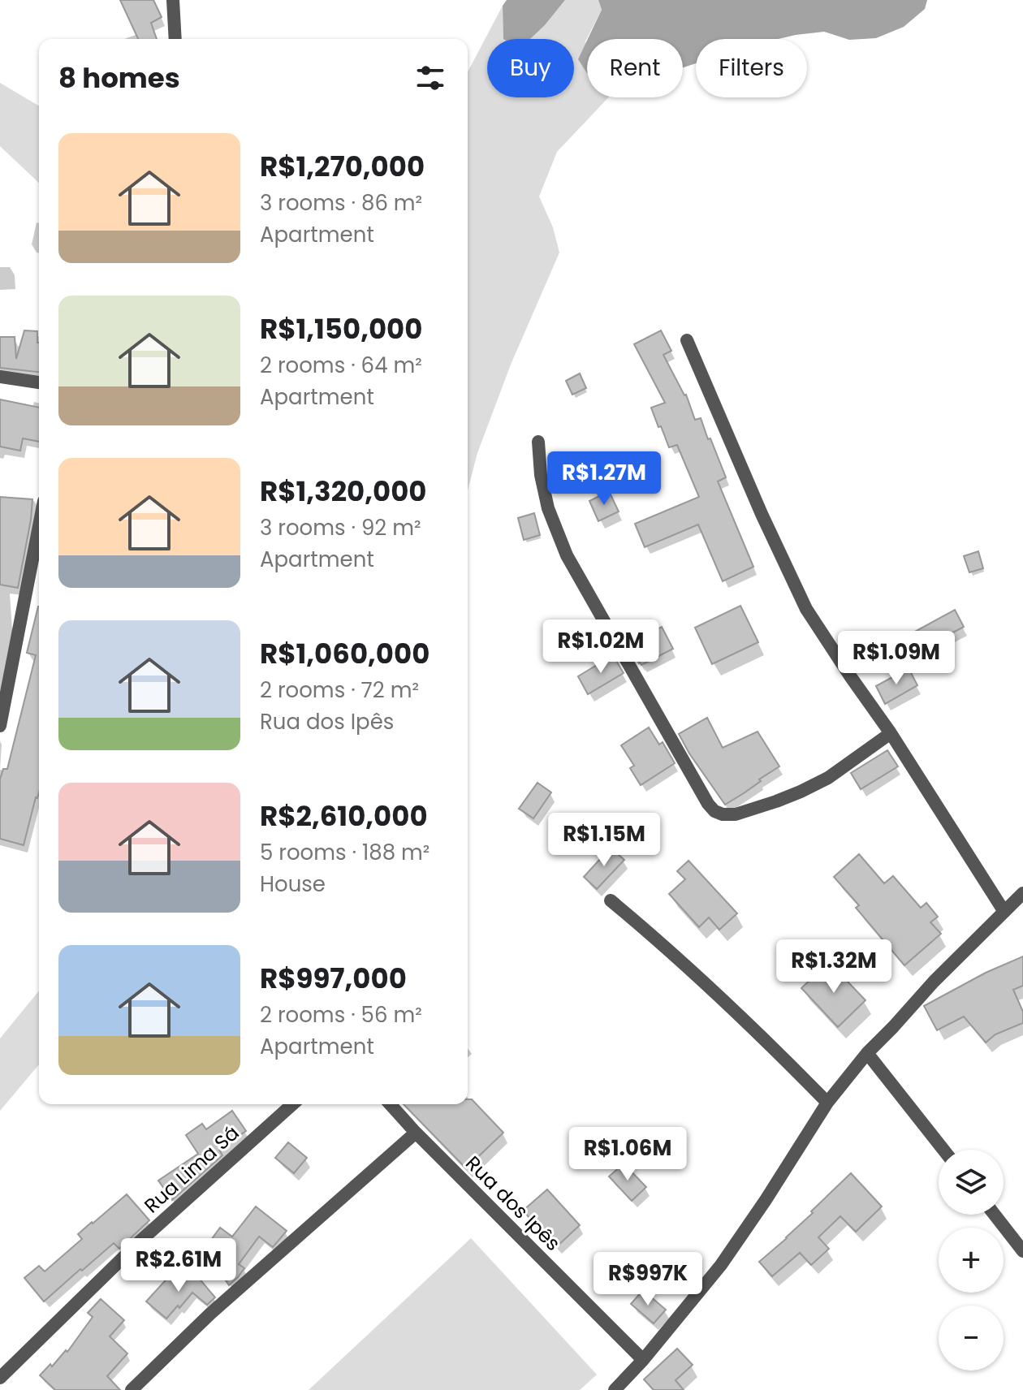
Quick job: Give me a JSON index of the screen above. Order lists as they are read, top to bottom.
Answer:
{
  "streets": {
    "street": ["Rua Lima Sá", "Rua dos Ipês"]
  },
  "page": {
    "chip": ["Buy", "Rent", "Filters"],
    "heading": "8 homes",
    "list": [
      {
        "name": "R$1,270,000",
        "note": "3 rooms · 86 m² · Apartment"
      },
      {
        "name": "R$1,150,000",
        "note": "2 rooms · 64 m² · Apartment"
      },
      {
        "name": "R$1,320,000",
        "note": "3 rooms · 92 m² · Apartment"
      },
      {
        "name": "R$1,060,000",
        "note": "2 rooms · 72 m² · Rua dos Ipês"
      },
      {
        "name": "R$2,610,000",
        "note": "5 rooms · 188 m² · House"
      },
      {
        "name": "R$997,000",
        "note": "2 rooms · 56 m² · Apartment"
      }
    ],
    "price": [
      "R$1.27M",
      "R$1.02M",
      "R$1.09M",
      "R$1.15M",
      "R$1.32M",
      "R$1.06M",
      "R$2.61M",
      "R$997K"
    ],
    "map_buttons": ["+", "−"]
  }
}
